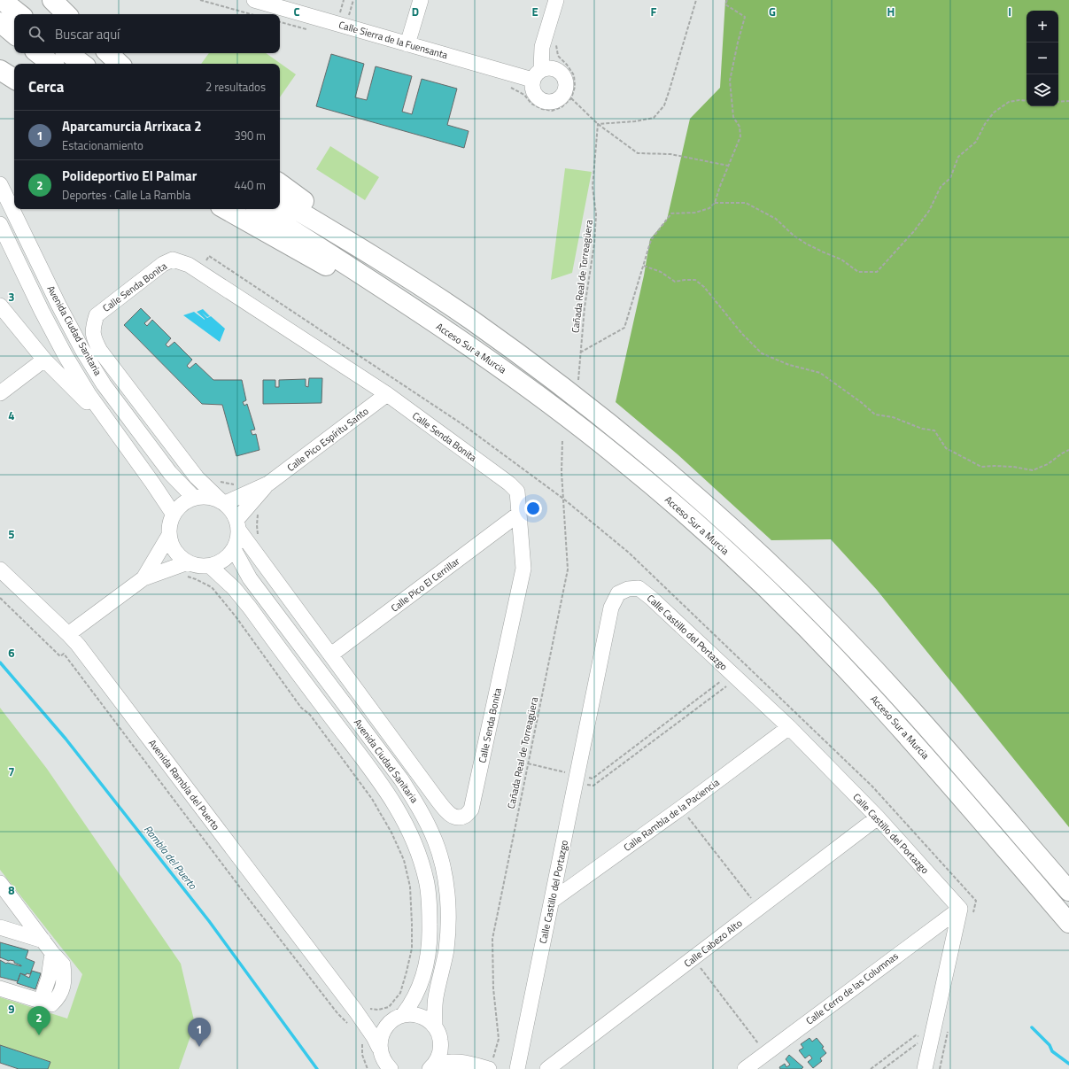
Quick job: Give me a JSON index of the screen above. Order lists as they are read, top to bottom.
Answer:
{
  "streets": {
    "highway": ["Acceso Sur a Murcia"],
    "street": [
      "Calle Sierra de la Fuensanta",
      "Calle Senda Bonita",
      "Avenida Ciudad Sanitaria",
      "Calle Pico Espíritu Santo",
      "Calle Pico El Cerrillar",
      "Calle Castillo del Portazgo",
      "Avenida Rambla del Puerto",
      "Calle Rambla de la Paciencia",
      "Calle Cabezo Alto",
      "Calle Cerro de las Columnas"
    ],
    "path": ["Cañada Real de Torreagüera"]
  },
  "crossings": [
    ["Calle Senda Bonita", "Avenida Ciudad Sanitaria"],
    ["Calle Senda Bonita", "Calle Pico Espíritu Santo"],
    ["Calle Senda Bonita", "Calle Pico El Cerrillar"],
    ["Avenida Ciudad Sanitaria", "Calle Pico Espíritu Santo"],
    ["Calle Castillo del Portazgo", "Calle Rambla de la Paciencia"],
    ["Calle Castillo del Portazgo", "Calle Cabezo Alto"],
    ["Calle Castillo del Portazgo", "Calle Cerro de las Columnas"]
  ],
  "water": ["Rambla del Puerto"],
  "page": {
    "map_buttons": ["+", "−"],
    "search": "Buscar aquí",
    "heading": ["Cerca", "2 resultados"],
    "list": [
      {
        "mark": "1",
        "name": "Aparcamurcia Arrixaca 2",
        "note": "Estacionamiento",
        "value": "390 m"
      },
      {
        "mark": "2",
        "name": "Polideportivo El Palmar",
        "note": "Deportes · Calle La Rambla",
        "value": "440 m"
      }
    ],
    "pins": ["2", "1"]
  },
  "grid": {
    "columns": [
      "C",
      "D",
      "E",
      "F",
      "G",
      "H",
      "I"
    ],
    "rows": [
      "3",
      "4",
      "5",
      "6",
      "7",
      "8",
      "9"
    ]
  }
}
